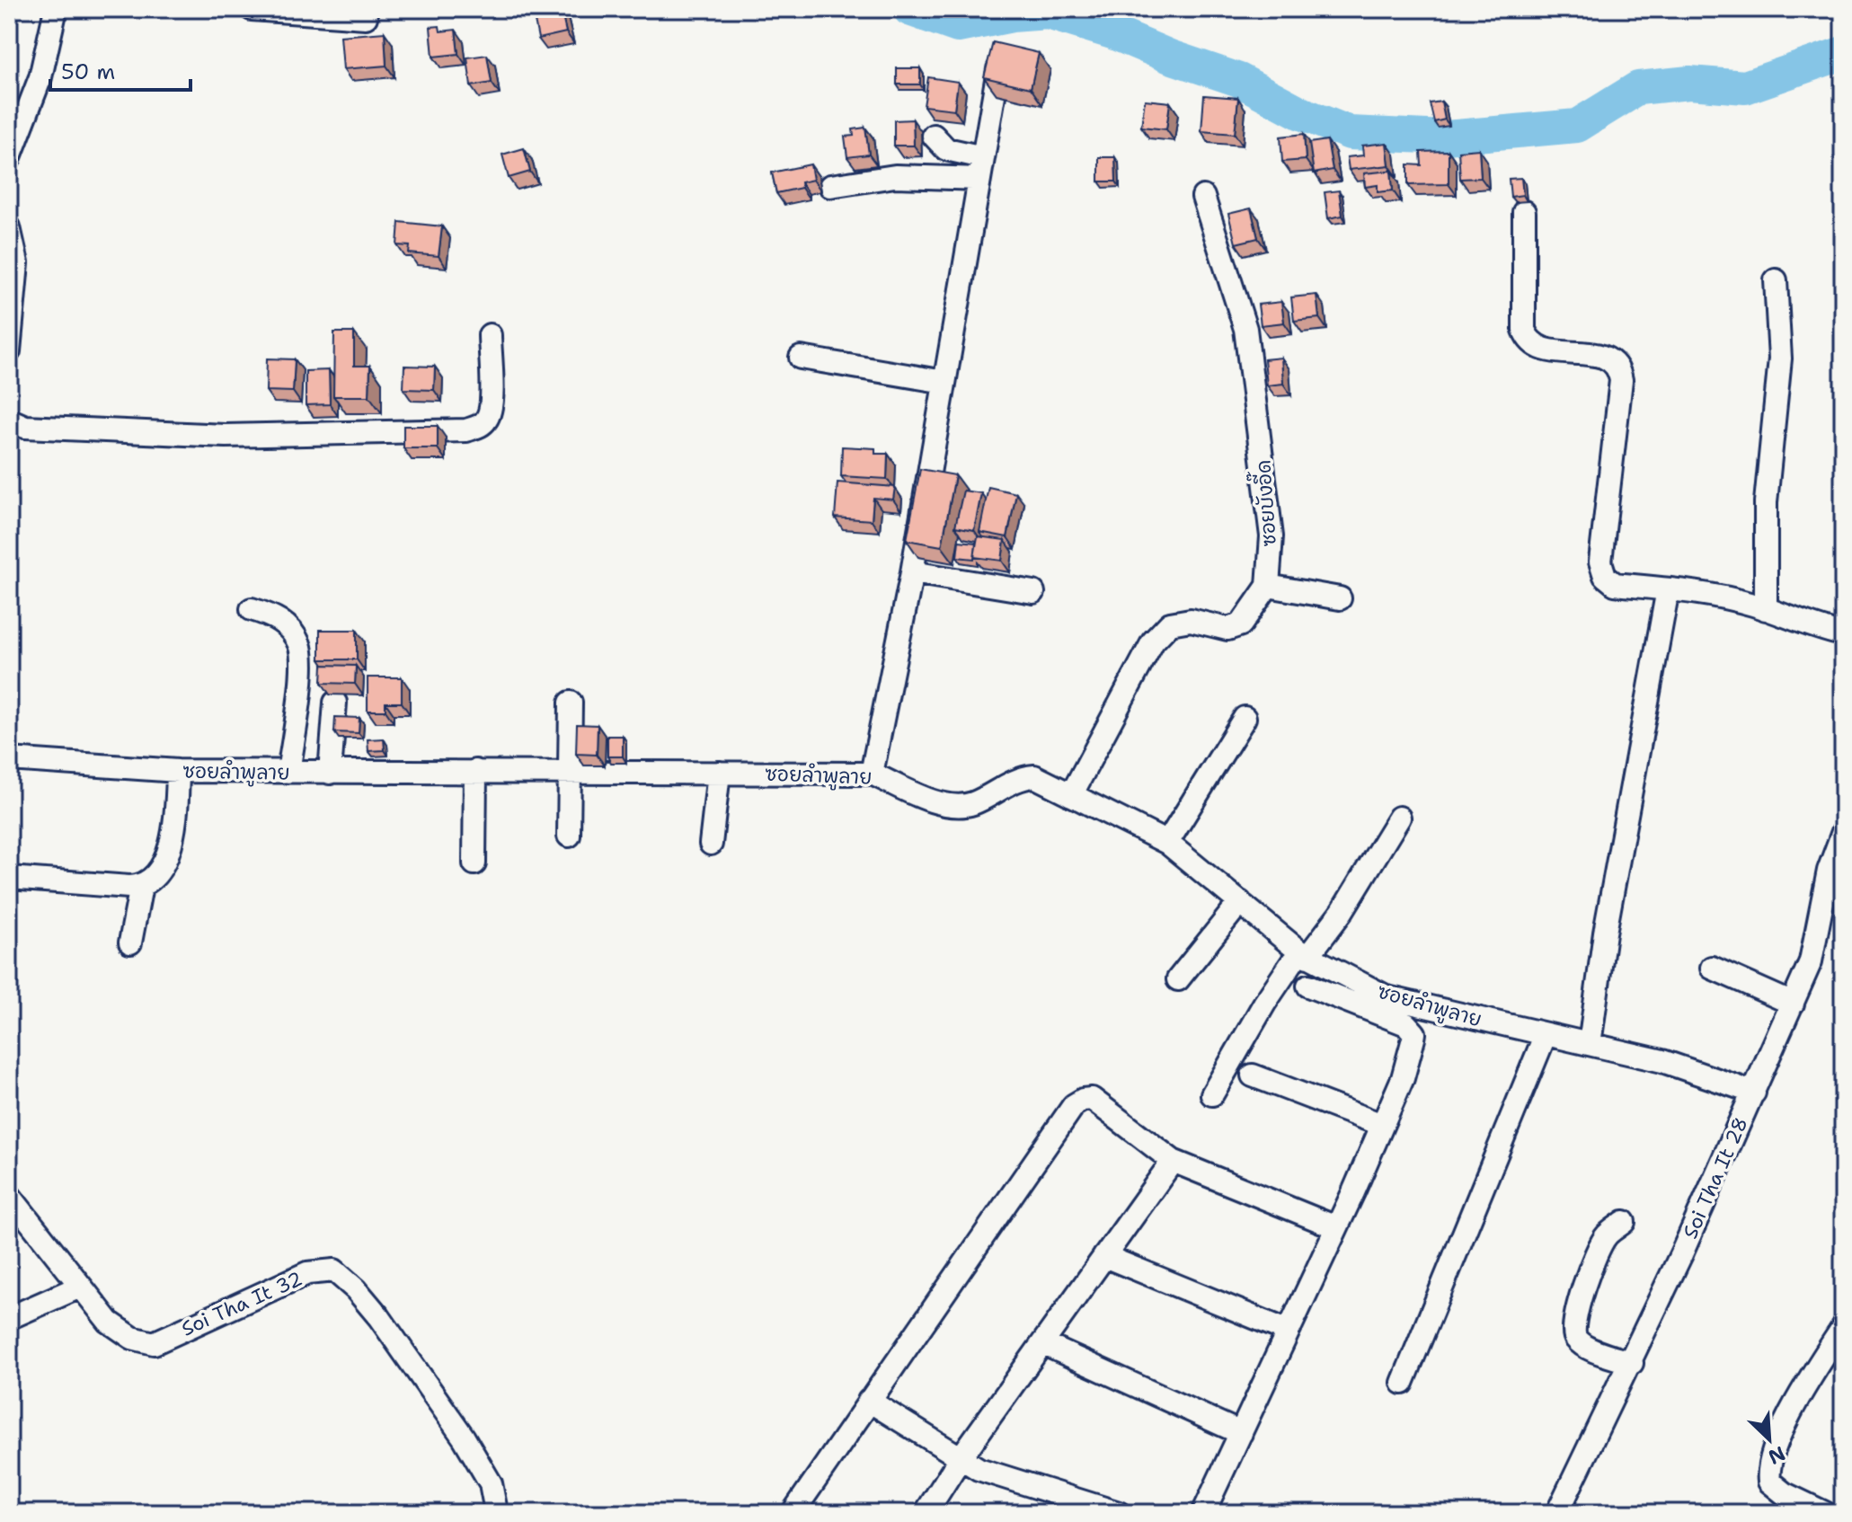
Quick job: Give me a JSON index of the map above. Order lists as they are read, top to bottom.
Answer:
{
  "streets": {
    "street": [
      "ซอยบังอี๊ด",
      "ซอยลำพูลาย",
      "Soi Tha It 28",
      "Soi Tha It 32"
    ]
  },
  "crossings": [
    ["ซอยลำพูลาย", "Soi Tha It 28"]
  ],
  "scale_bar": "50 m",
  "north": "bottom right"
}
